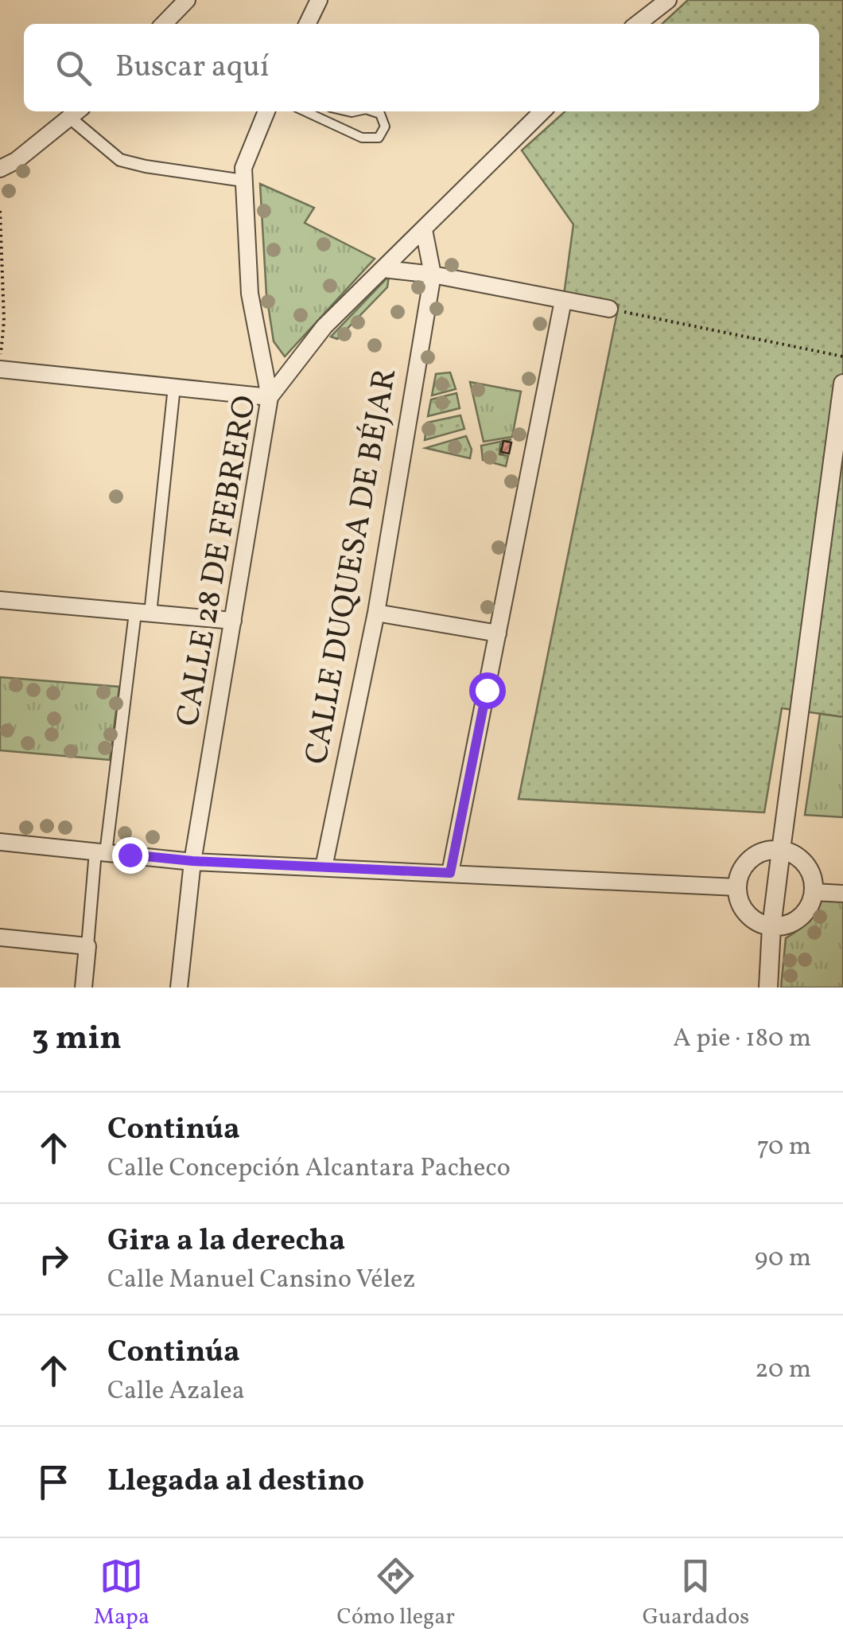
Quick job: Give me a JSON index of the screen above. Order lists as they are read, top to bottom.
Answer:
{
  "streets": {
    "street": ["CALLE 28 DE FEBRERO", "CALLE DUQUESA DE BÉJAR"]
  },
  "page": {
    "search": "Buscar aquí",
    "heading": ["3 min", "A pie · 180 m"],
    "list": [
      ["Continúa", "Calle Concepción Alcantara Pacheco", "70 m"],
      ["Gira a la derecha", "Calle Manuel Cansino Vélez", "90 m"],
      ["Continúa", "Calle Azalea", "20 m"],
      "Llegada al destino"
    ],
    "nav": ["Mapa", "Cómo llegar", "Guardados"]
  }
}
